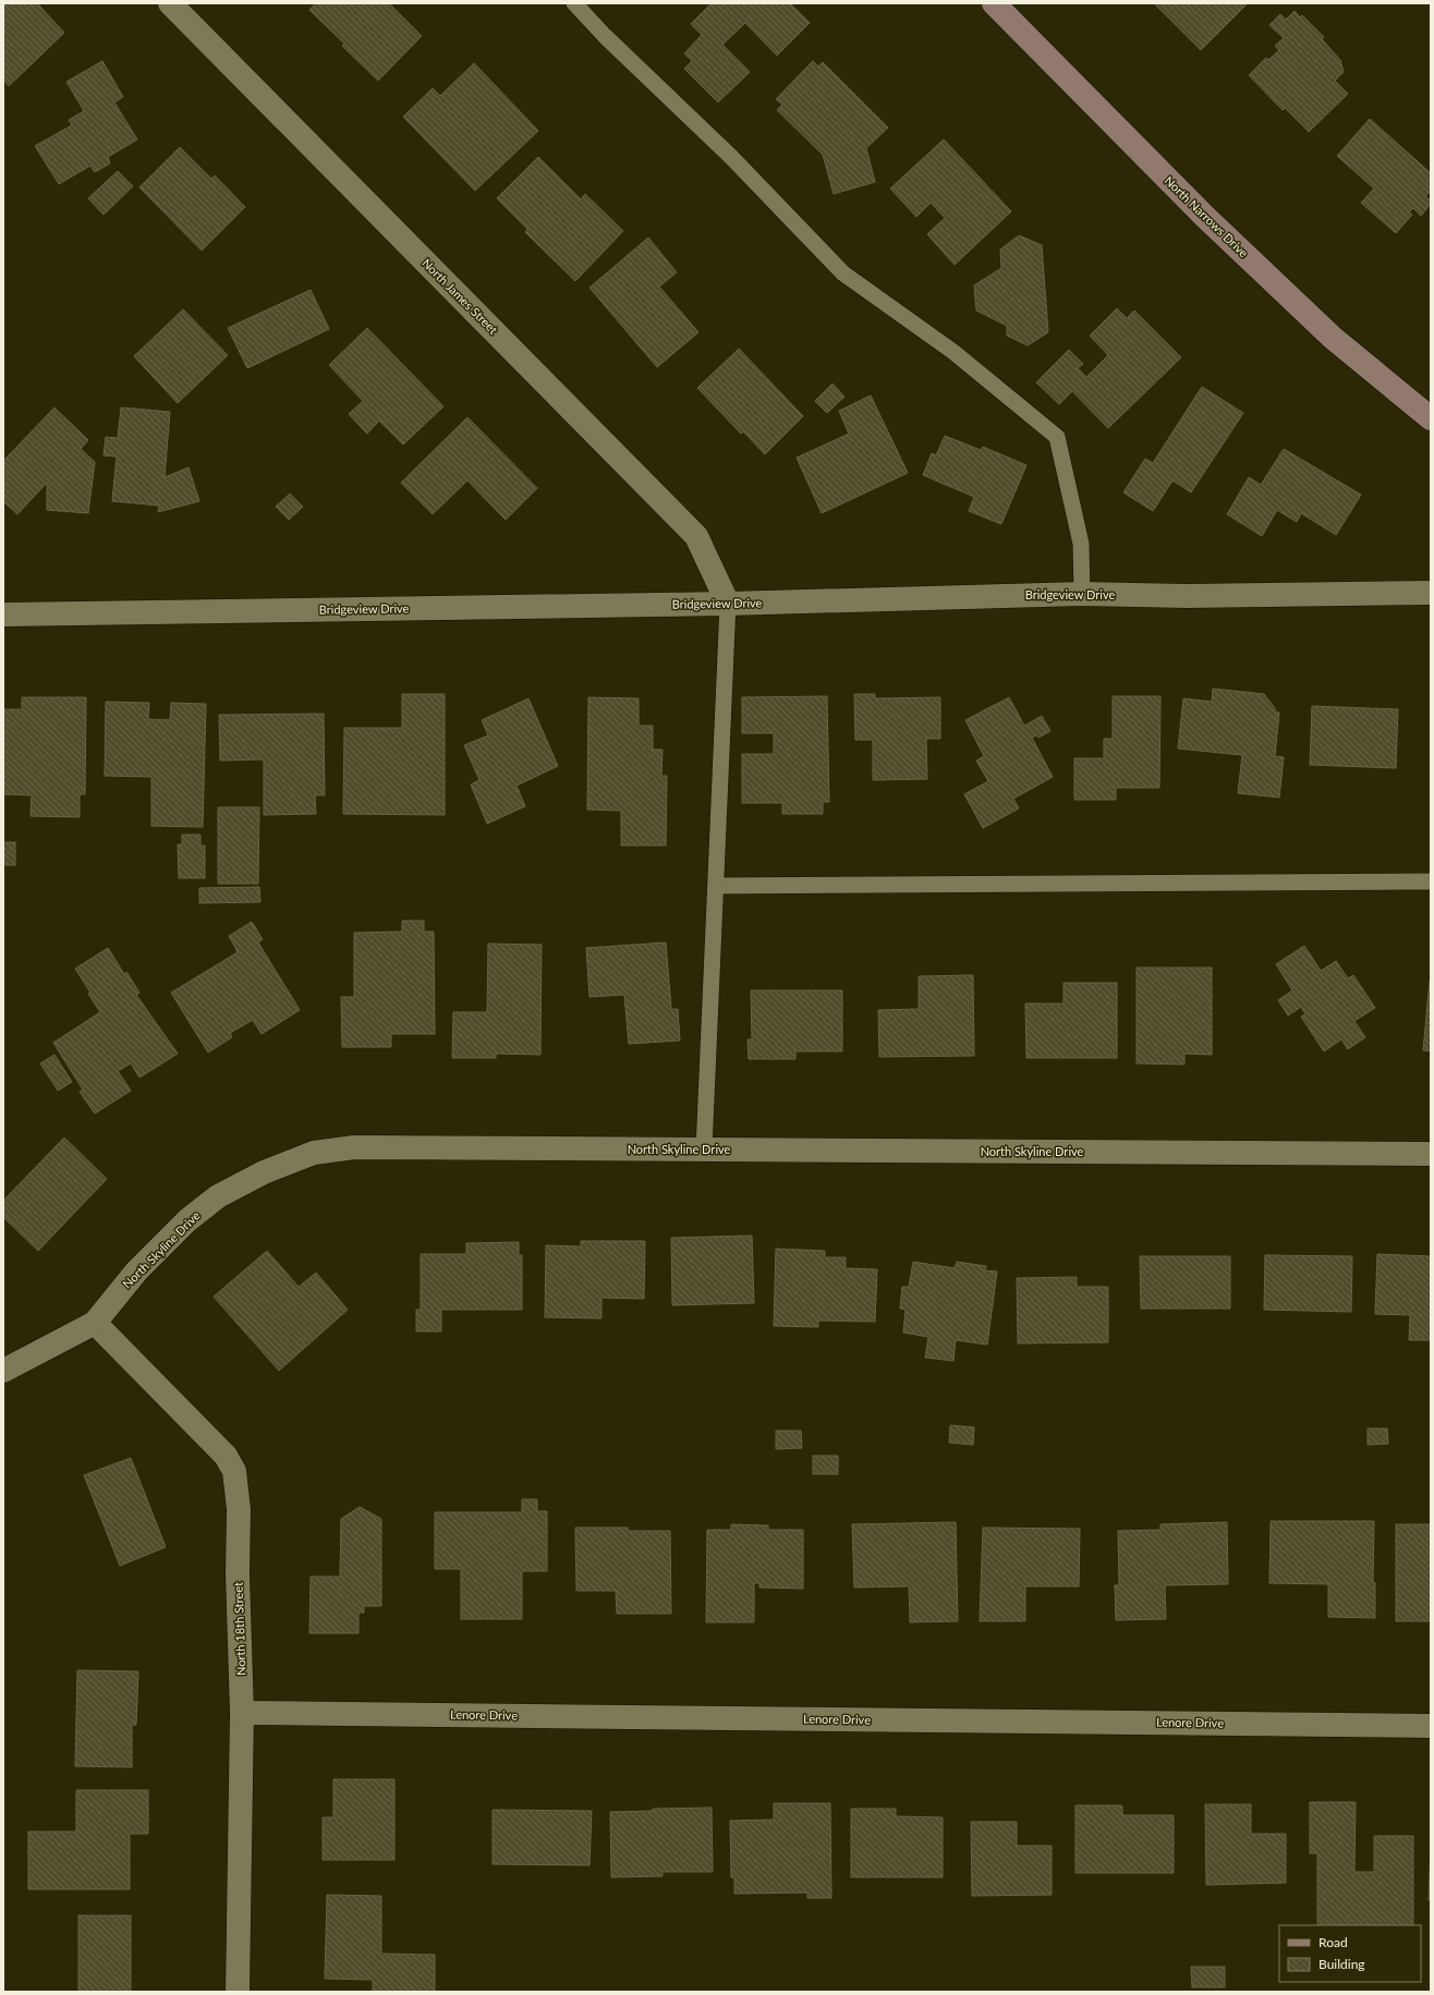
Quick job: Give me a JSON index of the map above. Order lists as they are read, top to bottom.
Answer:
{
  "streets": {
    "main road": ["North Narrows Drive"],
    "street": [
      "North James Street",
      "Bridgeview Drive",
      "North Skyline Drive",
      "North 18th Street",
      "Lenore Drive"
    ]
  },
  "crossings": [
    ["North James Street", "Bridgeview Drive"],
    ["North Skyline Drive", "North 18th Street"],
    ["North 18th Street", "Lenore Drive"]
  ],
  "legend": ["Road", "Building"]
}
